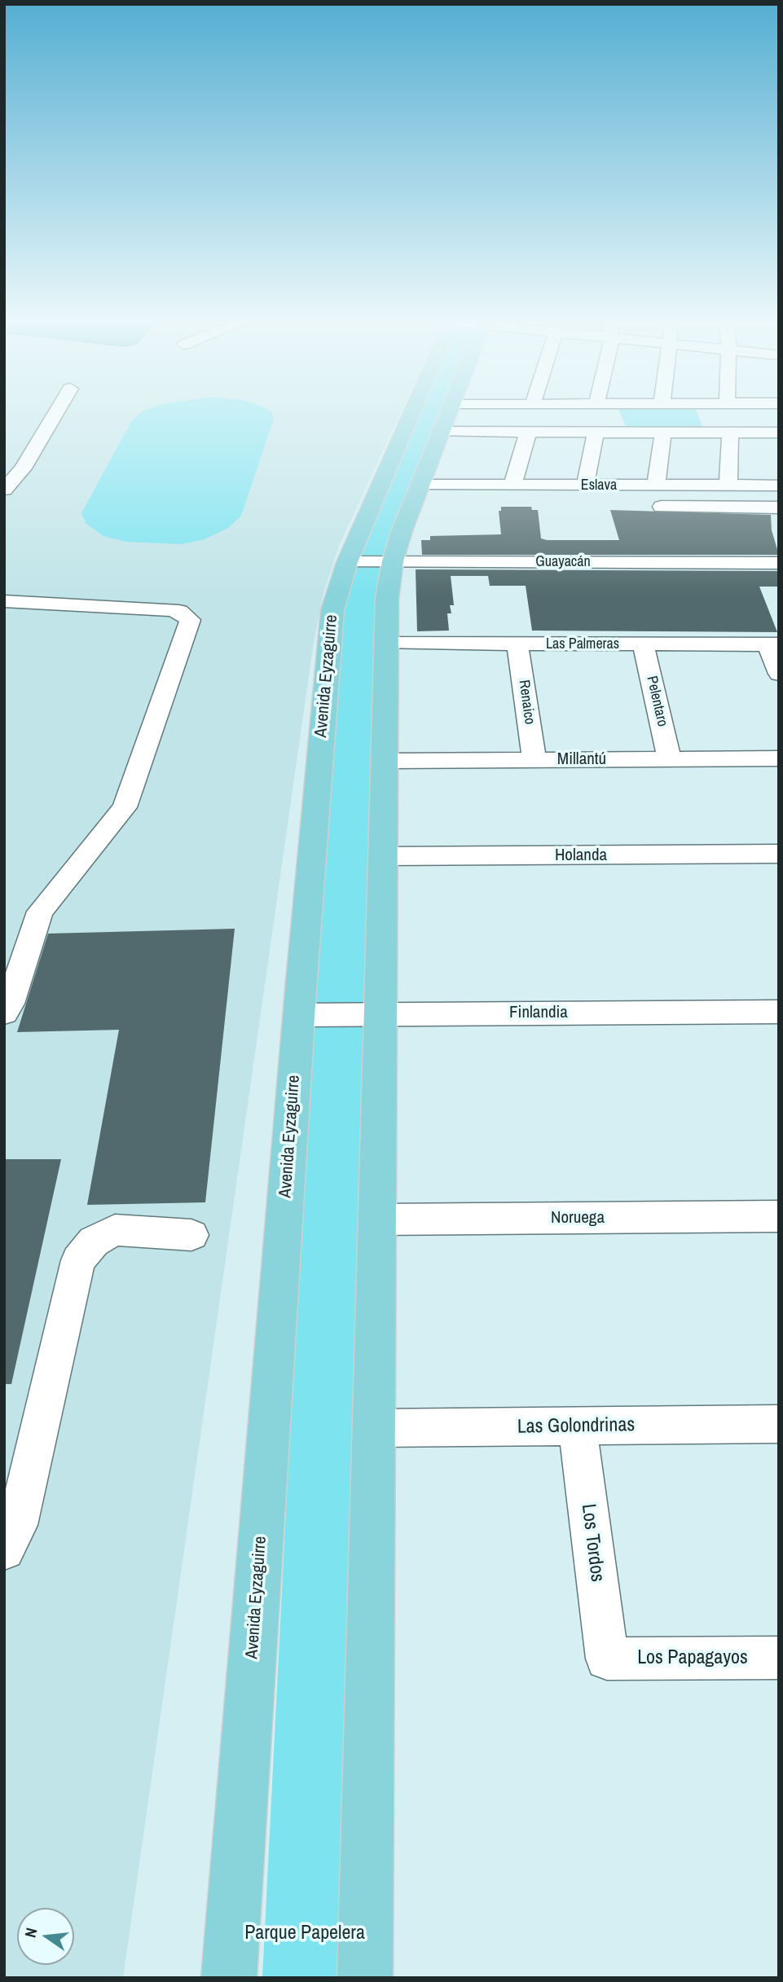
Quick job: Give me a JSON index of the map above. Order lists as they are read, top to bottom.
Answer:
{
  "streets": {
    "main road": ["Avenida Eyzaguirre"],
    "street": [
      "Eslava",
      "Guayacán",
      "Las Palmeras",
      "Pelentaro",
      "Renaico",
      "Millantú",
      "Holanda",
      "Finlandia",
      "Noruega",
      "Las Golondrinas",
      "Los Tordos",
      "Los Papagayos"
    ]
  },
  "crossings": [
    ["Guayacán", "Avenida Eyzaguirre"],
    ["Las Palmeras", "Pelentaro"],
    ["Las Palmeras", "Renaico"],
    ["Avenida Eyzaguirre", "Finlandia"],
    ["Pelentaro", "Millantú"],
    ["Renaico", "Millantú"],
    ["Las Golondrinas", "Los Tordos"],
    ["Los Tordos", "Los Papagayos"]
  ],
  "parks": ["Parque Papelera"],
  "north": "left"
}
